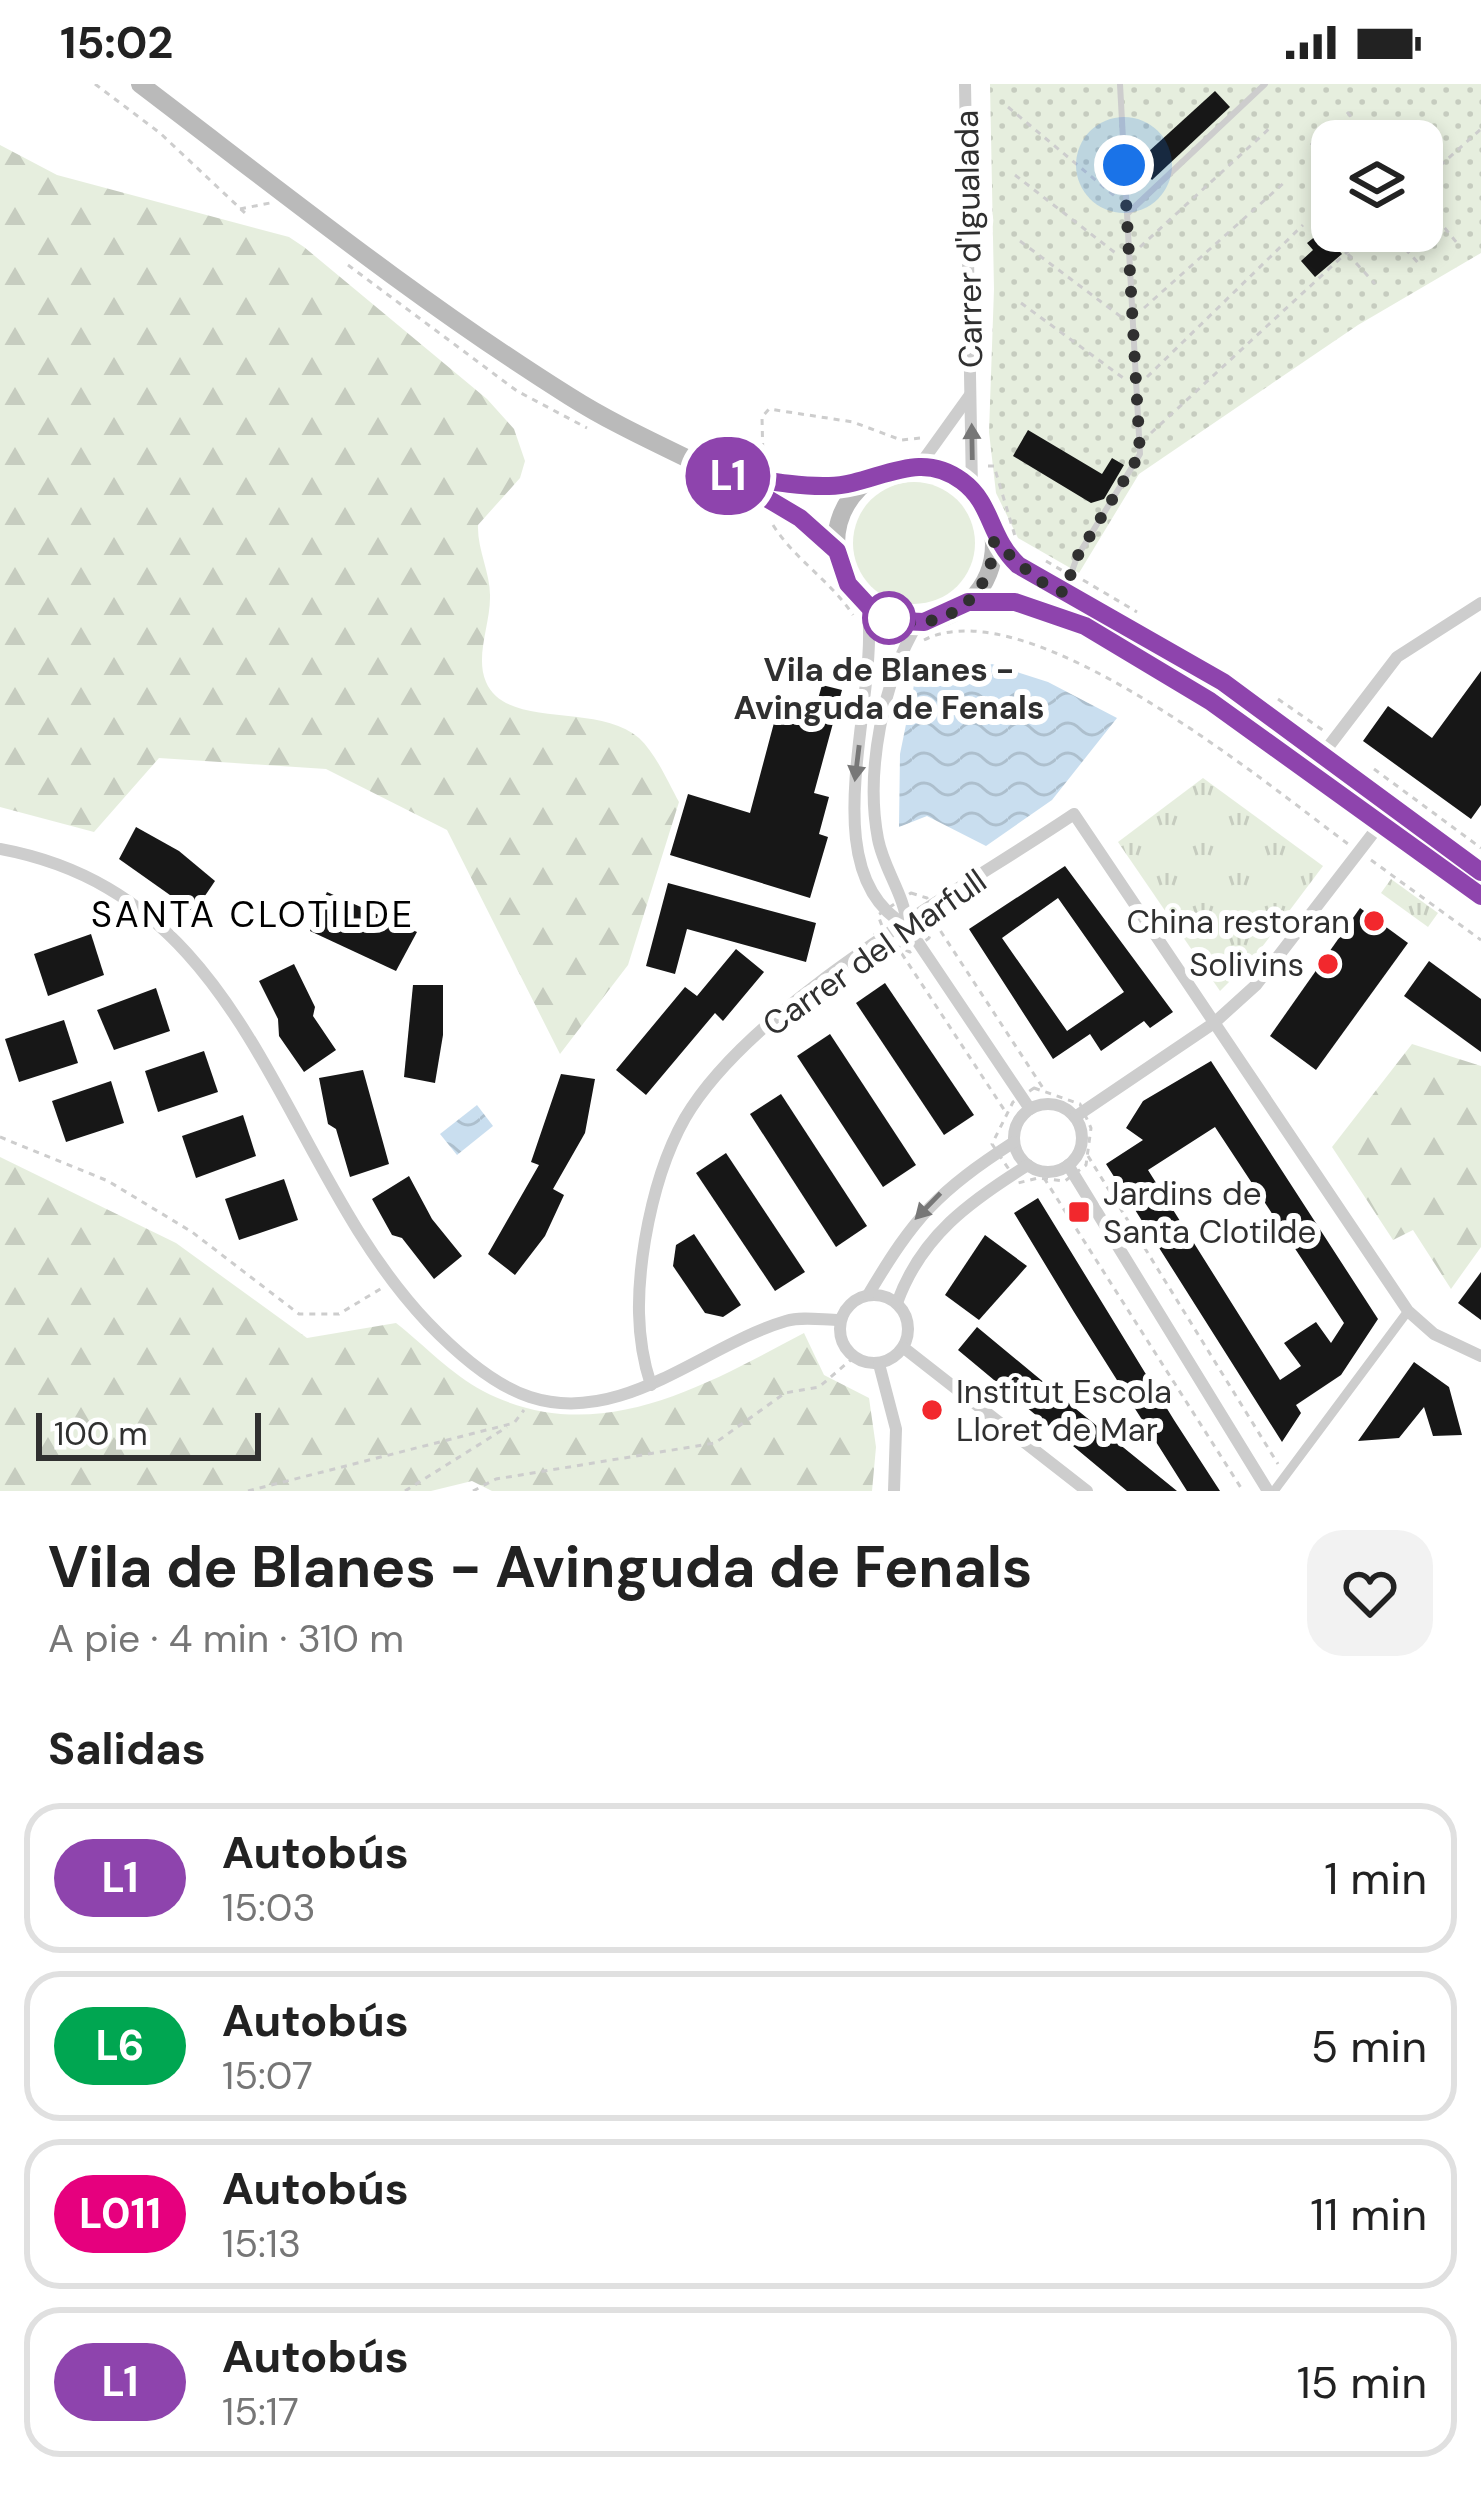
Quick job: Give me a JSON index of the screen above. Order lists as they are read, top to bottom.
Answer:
{
  "streets": {
    "street": ["Carrer d'Igualada", "Carrer del Marfull"]
  },
  "districts": ["SANTA CLOTILDE"],
  "places": {
    "other": [
      "Vila de Blanes - Avinguda de Fenals",
      "China restoran",
      "Solivins",
      "Institut Escola Lloret de Mar"
    ],
    "transit": ["Jardins de Santa Clotilde"]
  },
  "lines": ["bus line L1"],
  "scale_bar": "100 m",
  "page": {
    "status": "15:02",
    "on_map": "L1",
    "scale": "100 m",
    "heading": [
      ["Vila de Blanes - Avinguda de Fenals", "A pie · 4 min · 310 m"],
      "Salidas"
    ],
    "list": [
      {
        "mark": "L1",
        "name": "Autobús",
        "note": "15:03",
        "value": "1 min"
      },
      {
        "mark": "L6",
        "name": "Autobús",
        "note": "15:07",
        "value": "5 min"
      },
      {
        "mark": "L011",
        "name": "Autobús",
        "note": "15:13",
        "value": "11 min"
      },
      {
        "mark": "L1",
        "name": "Autobús",
        "note": "15:17",
        "value": "15 min"
      }
    ]
  }
}
